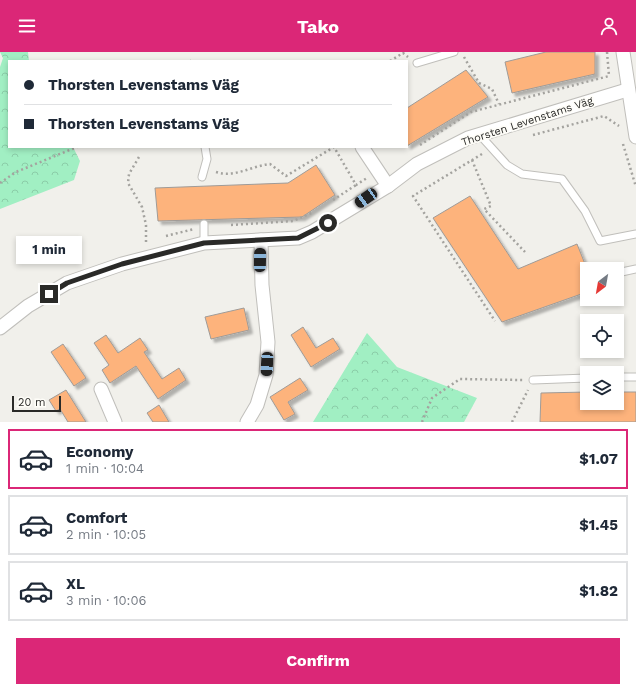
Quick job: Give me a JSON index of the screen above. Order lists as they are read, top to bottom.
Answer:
{
  "streets": {
    "street": ["Thorsten Levenstams Väg"]
  },
  "scale_bar": "20 m",
  "north": "bottom left",
  "page": {
    "header": "Tako",
    "banner": ["Thorsten Levenstams Väg", "Thorsten Levenstams Väg"],
    "bubble": "1 min",
    "scale": "20 m",
    "list": [
      {
        "name": "Economy",
        "note": "1 min · 10:04",
        "value": "$1.07"
      },
      {
        "name": "Comfort",
        "note": "2 min · 10:05",
        "value": "$1.45"
      },
      {
        "name": "XL",
        "note": "3 min · 10:06",
        "value": "$1.82"
      }
    ],
    "buttons": "Confirm"
  }
}
